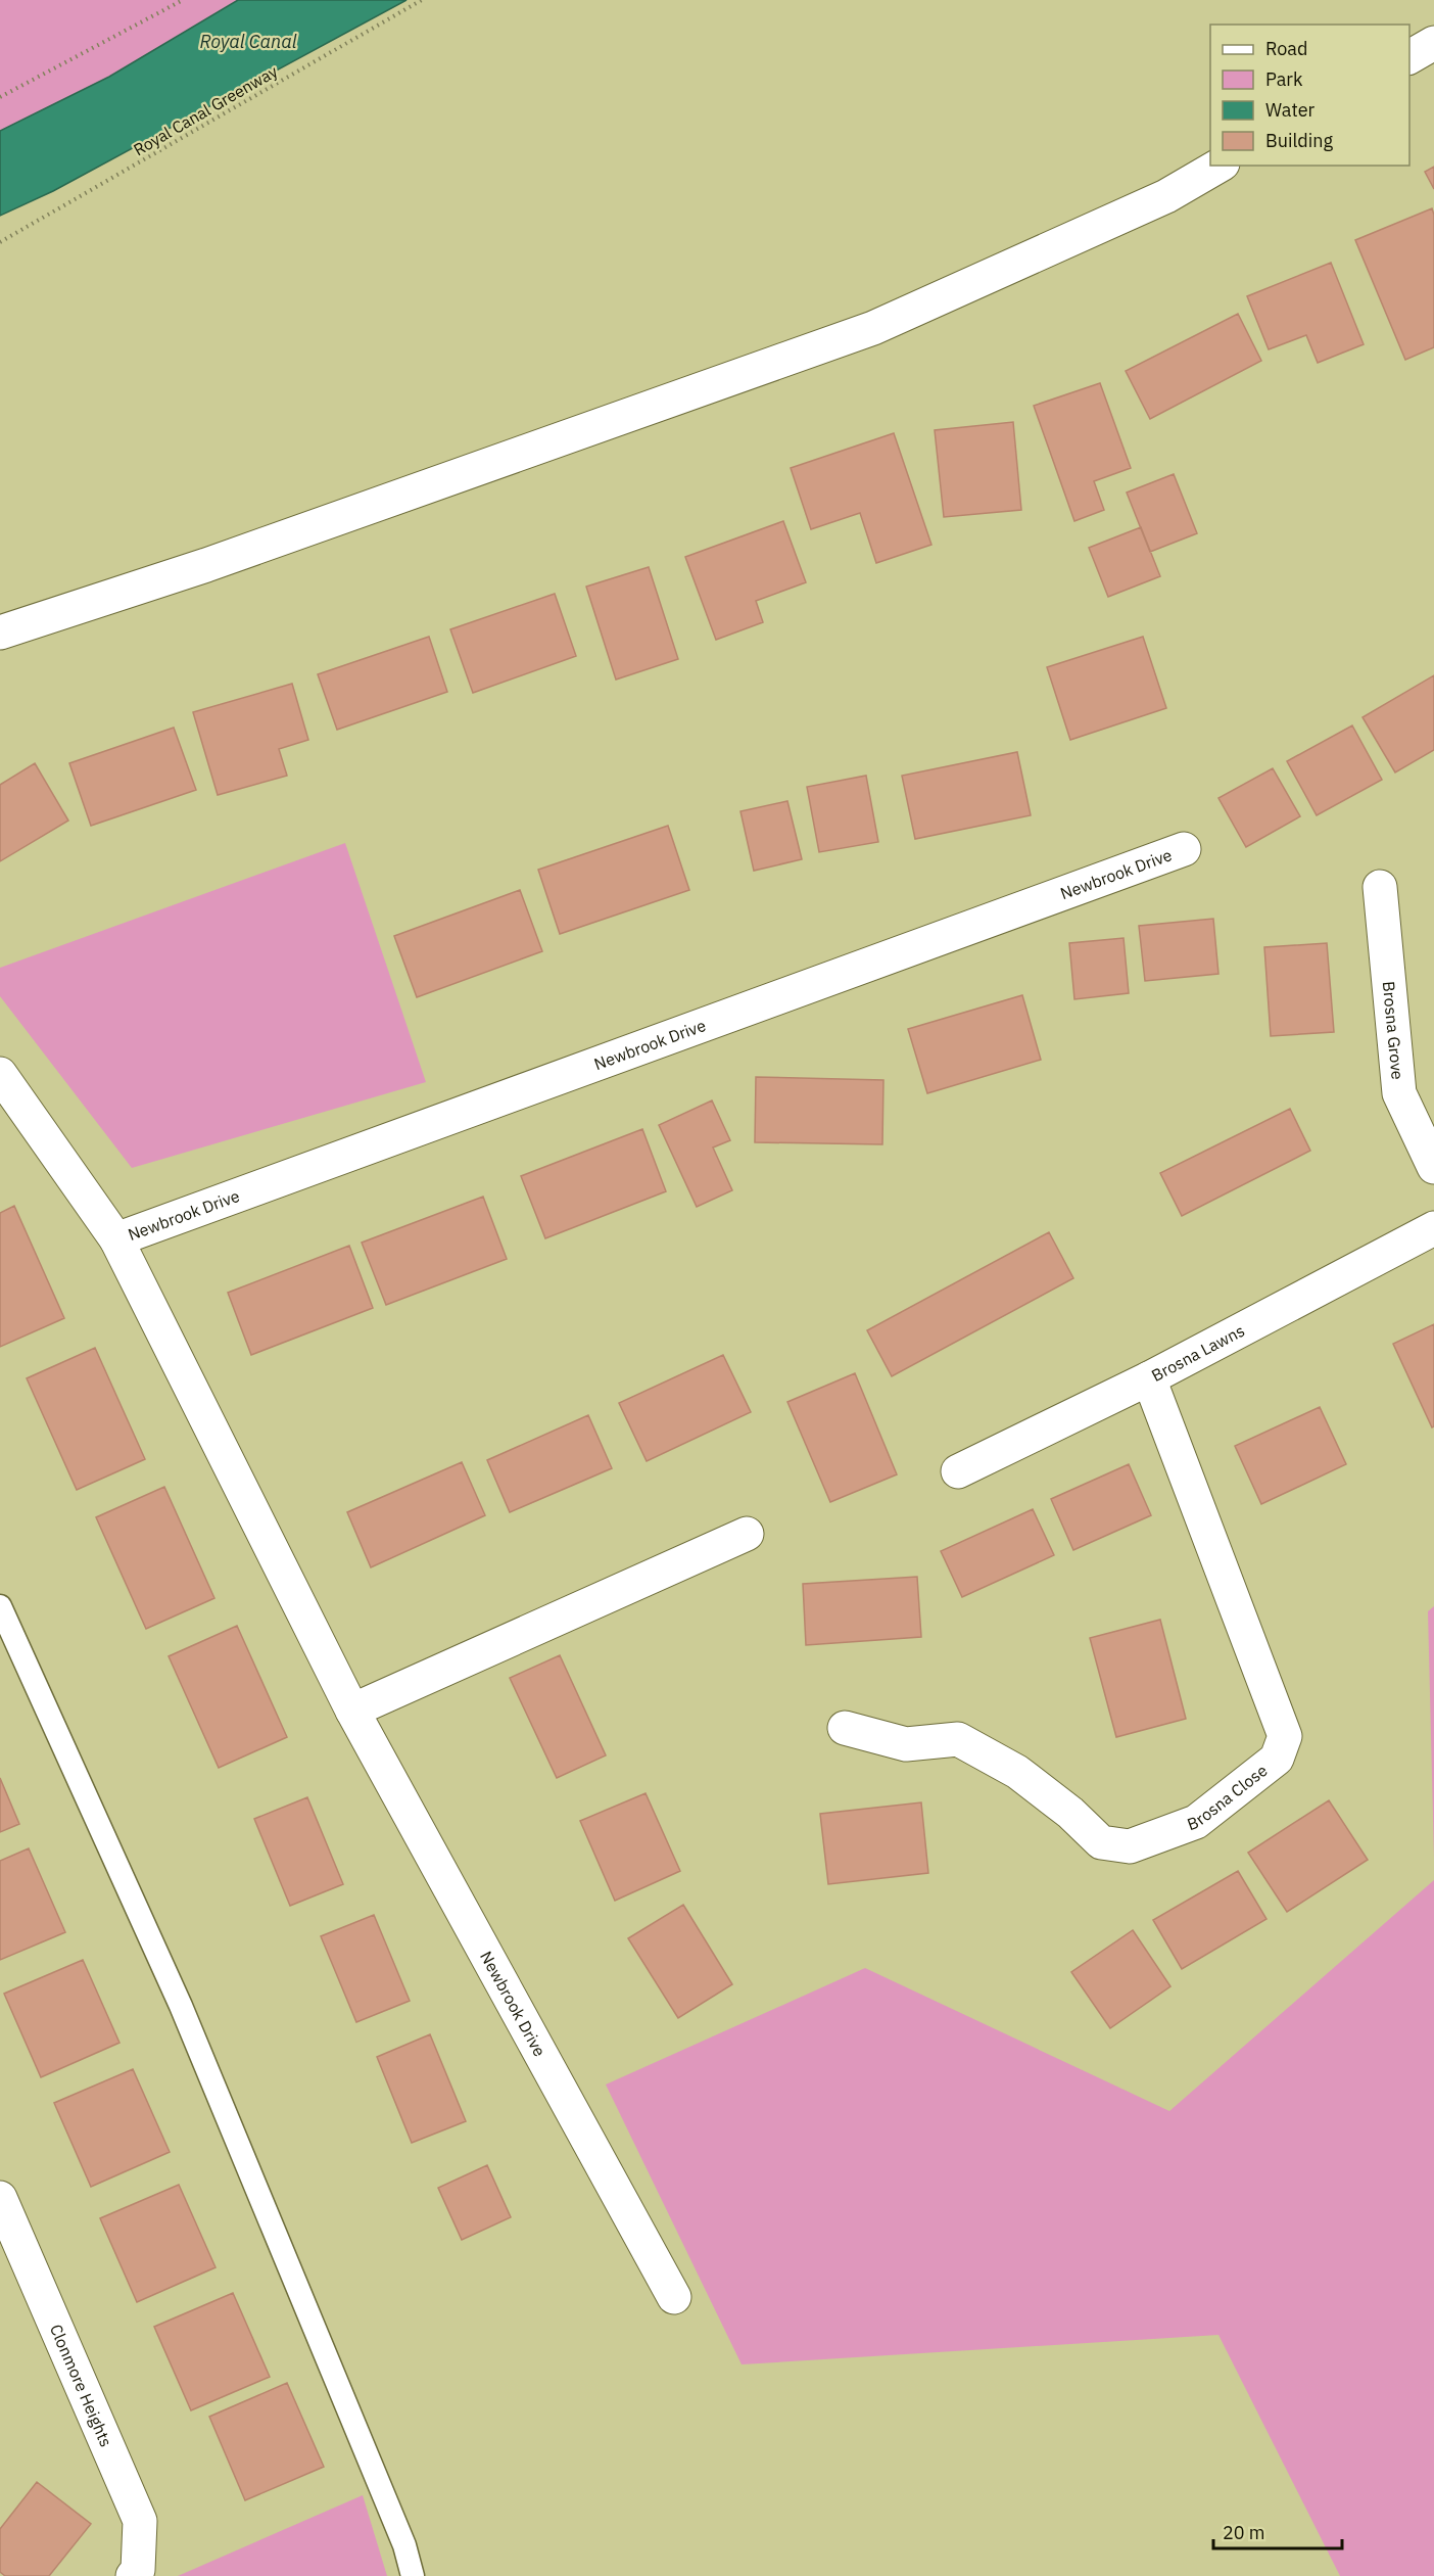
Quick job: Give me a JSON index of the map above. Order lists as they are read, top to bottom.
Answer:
{
  "streets": {
    "street": [
      "Newbrook Drive",
      "Brosna Grove",
      "Brosna Lawns",
      "Brosna Close",
      "Clonmore Heights"
    ],
    "path": ["Royal Canal Greenway"]
  },
  "crossings": [
    ["Brosna Lawns", "Brosna Close"]
  ],
  "water": ["Royal Canal"],
  "legend": [
    "Road",
    "Park",
    "Water",
    "Building"
  ],
  "scale_bar": "20 m"
}
